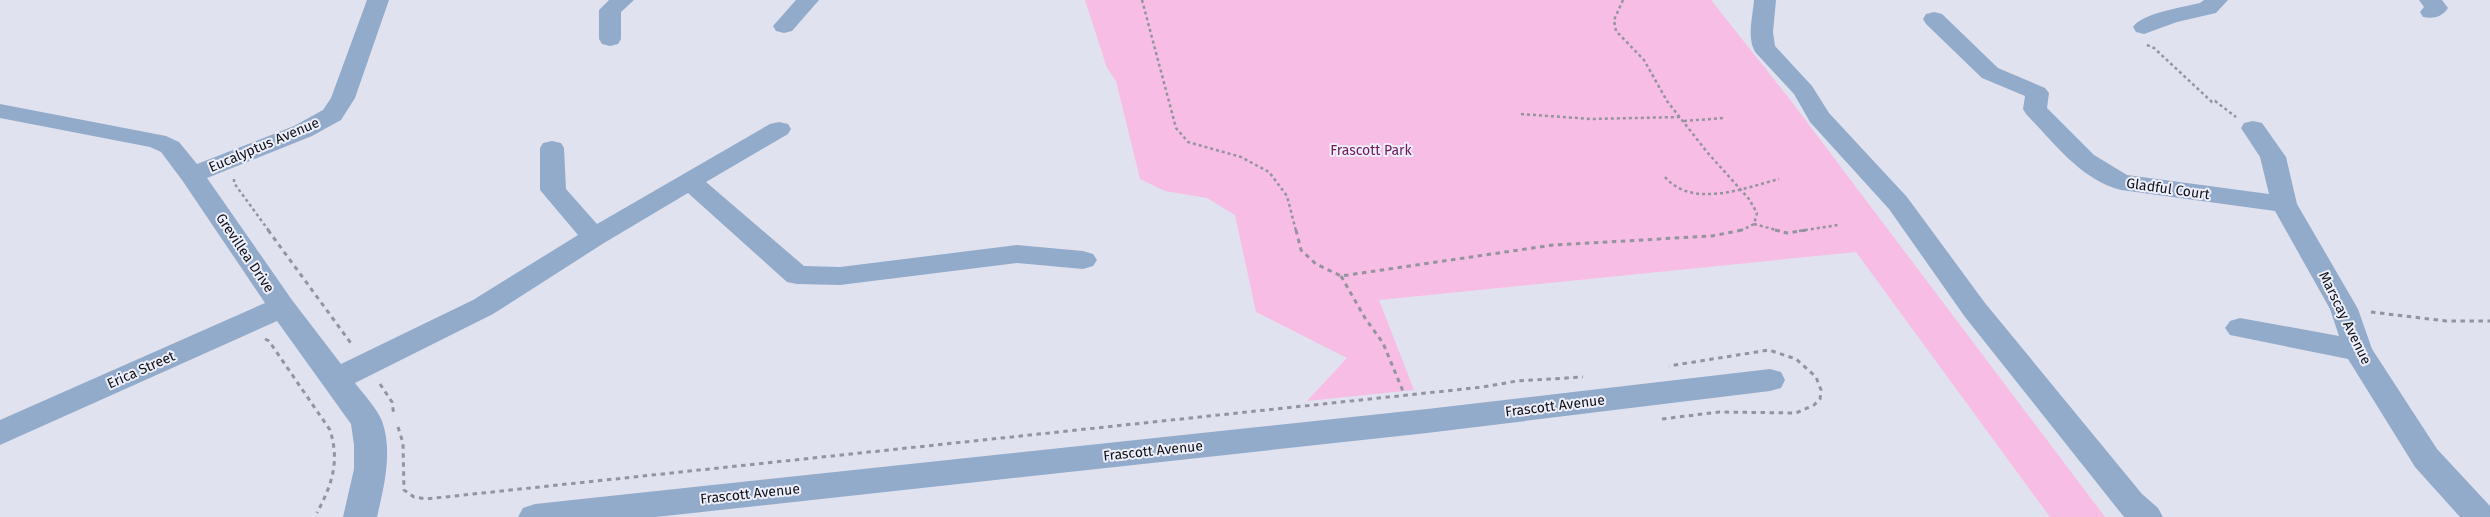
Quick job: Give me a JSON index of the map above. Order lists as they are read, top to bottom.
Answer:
{
  "streets": {
    "street": [
      "Eucalyptus Avenue",
      "Gladful Court",
      "Grevillea Drive",
      "Marscay Avenue",
      "Erica Street",
      "Frascott Avenue"
    ]
  },
  "crossings": [
    ["Eucalyptus Avenue", "Grevillea Drive"],
    ["Gladful Court", "Marscay Avenue"],
    ["Grevillea Drive", "Erica Street"]
  ],
  "parks": ["Frascott Park"]
}
